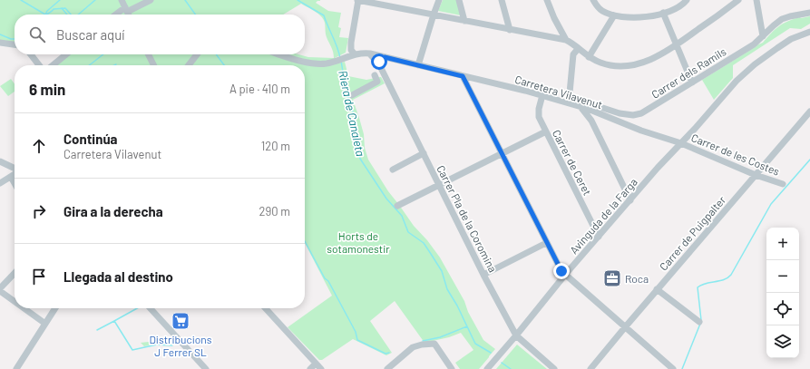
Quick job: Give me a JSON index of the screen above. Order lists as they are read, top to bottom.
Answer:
{
  "streets": {
    "street": [
      "Carrer dels Ramils",
      "Carretera Vilavenut",
      "Carrer de les Costes",
      "Carrer de Ceret",
      "Avinguda de la Farga",
      "Carrer Pla de la Coromina",
      "Carrer de Puigpalter"
    ]
  },
  "crossings": [
    ["Carrer dels Ramils", "Carretera Vilavenut"],
    ["Carretera Vilavenut", "Carrer de les Costes"],
    ["Carretera Vilavenut", "Carrer de Ceret"],
    ["Carretera Vilavenut", "Avinguda de la Farga"],
    ["Carretera Vilavenut", "Carrer Pla de la Coromina"],
    ["Carrer de les Costes", "Avinguda de la Farga"],
    ["Carrer de les Costes", "Carrer de Puigpalter"],
    ["Carrer de Ceret", "Avinguda de la Farga"],
    ["Avinguda de la Farga", "Carrer Pla de la Coromina"]
  ],
  "water": ["Riera de Canaleta"],
  "parks": ["Horts de sotamonestir"],
  "places": {
    "office": ["Roca"],
    "supermarket": ["Distribucions J Ferrer SL"]
  },
  "page": {
    "search": "Buscar aquí",
    "heading": ["6 min", "A pie · 410 m"],
    "list": [
      ["Continúa", "Carretera Vilavenut", "120 m"],
      ["Gira a la derecha", "290 m"],
      "Llegada al destino"
    ],
    "map_buttons": ["+", "−"]
  }
}
